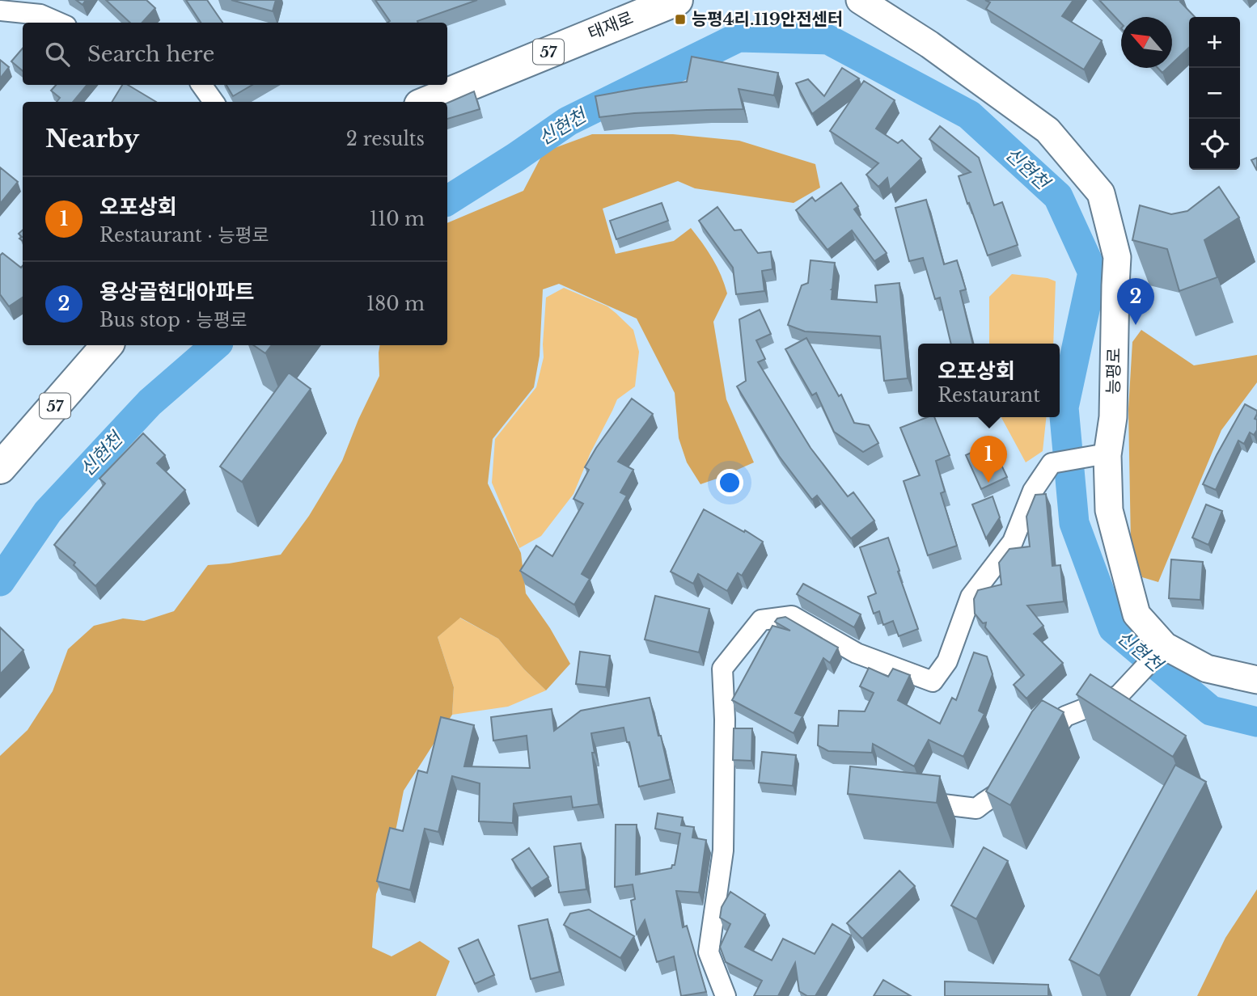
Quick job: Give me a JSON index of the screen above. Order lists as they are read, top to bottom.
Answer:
{
  "streets": {
    "main road": ["태재로", "57", "능평로"]
  },
  "water": ["신현천"],
  "places": {
    "transit": ["능평4리.119안전센터"]
  },
  "north": "top left",
  "page": {
    "map_buttons": ["+", "−"],
    "search": "Search here",
    "heading": ["Nearby", "2 results"],
    "list": [
      {
        "mark": "1",
        "name": "오포상회",
        "note": "Restaurant · 능평로",
        "value": "110 m"
      },
      {
        "mark": "2",
        "name": "용상골현대아파트",
        "note": "Bus stop · 능평로",
        "value": "180 m"
      }
    ],
    "pins": ["2", "1"],
    "popup": ["오포상회", "Restaurant"]
  }
}
